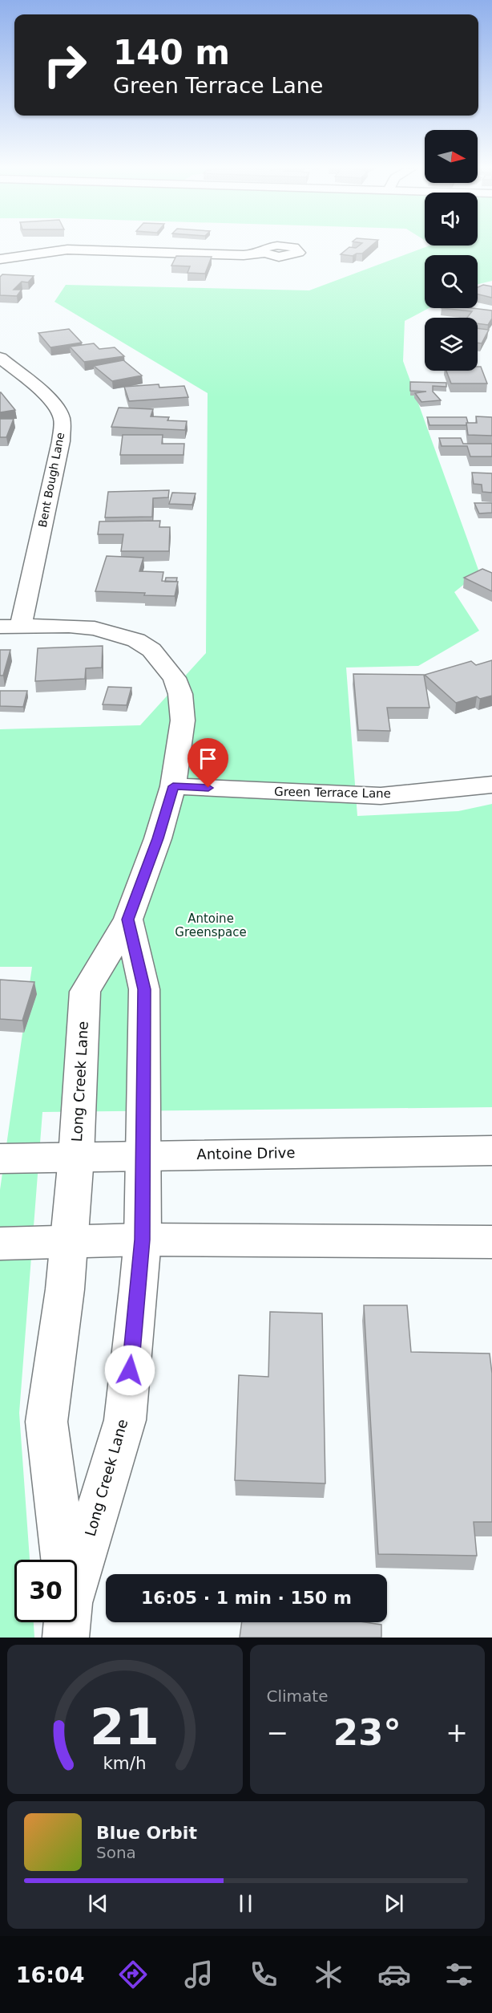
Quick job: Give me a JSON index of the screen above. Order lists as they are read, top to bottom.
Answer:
{
  "streets": {
    "street": [
      "Bent Bough Lane",
      "Green Terrace Lane",
      "Long Creek Lane",
      "Antoine Drive"
    ]
  },
  "crossings": [
    ["Bent Bough Lane", "Long Creek Lane"],
    ["Green Terrace Lane", "Long Creek Lane"],
    ["Long Creek Lane", "Antoine Drive"]
  ],
  "parks": ["Antoine Greenspace"],
  "north": "right",
  "page": {
    "turn": ["140 m", "Green Terrace Lane"],
    "limit": "30",
    "trip": "16:05 · 1 min · 150 m",
    "tile": "Climate",
    "heat": ["−", "23°", "+"],
    "song": ["Blue Orbit", "Sona"],
    "tabs": "16:04",
    "gauge": ["21", "km/h"]
  }
}
